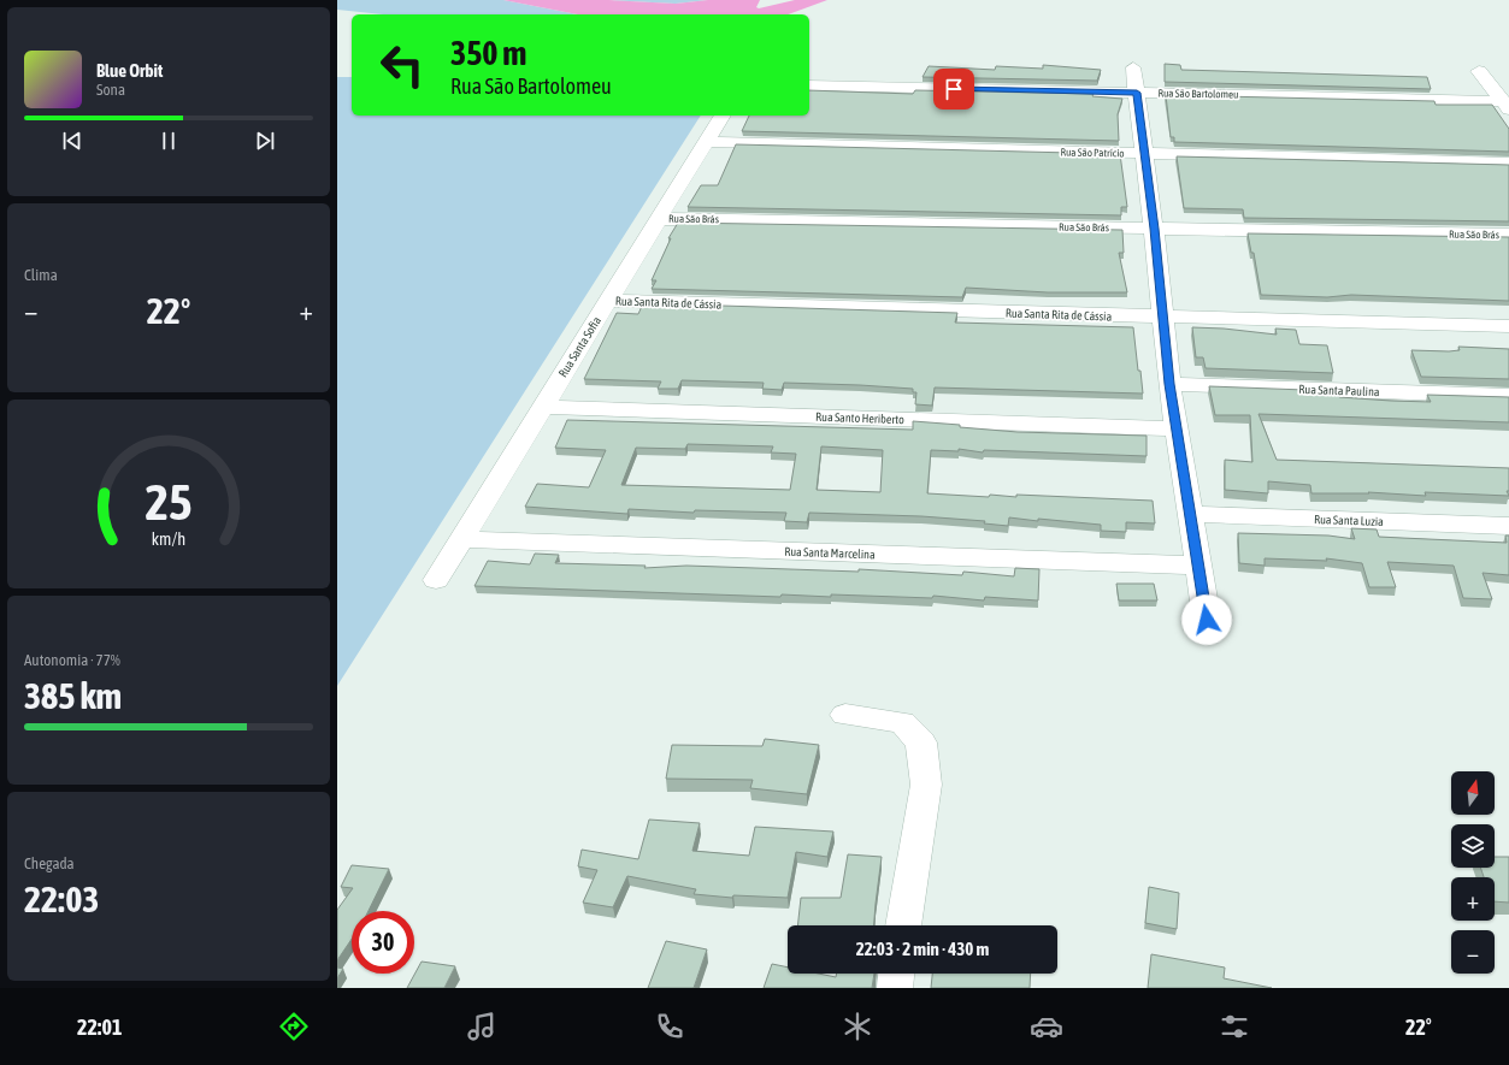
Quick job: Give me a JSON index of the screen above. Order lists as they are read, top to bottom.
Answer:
{
  "streets": {
    "street": [
      "Rua São Bartolomeu",
      "Rua São Patrício",
      "Rua São Brás",
      "Rua Santa Rita de Cássia",
      "Rua Santa Sofia",
      "Rua Santa Paulina",
      "Rua Santo Heriberto",
      "Rua Santa Luzia",
      "Rua Santa Marcelina"
    ]
  },
  "crossings": [
    ["Rua São Patrício", "Rua Santa Sofia"],
    ["Rua São Brás", "Rua Santa Sofia"],
    ["Rua Santa Rita de Cássia", "Rua Santa Sofia"],
    ["Rua Santa Sofia", "Rua Santo Heriberto"],
    ["Rua Santa Sofia", "Rua Santa Marcelina"]
  ],
  "north": "top",
  "page": {
    "turn": ["350 m", "Rua São Bartolomeu"],
    "song": ["Blue Orbit", "Sona"],
    "tile": [
      "Clima",
      ["Autonomia · 77%", "385 km"],
      ["Chegada", "22:03"]
    ],
    "heat": ["−", "22°", "+"],
    "map_buttons": ["+", "−"],
    "limit": "30",
    "trip": "22:03 · 2 min · 430 m",
    "tabs": ["22:01", "22°"],
    "gauge": ["25", "km/h"]
  }
}
